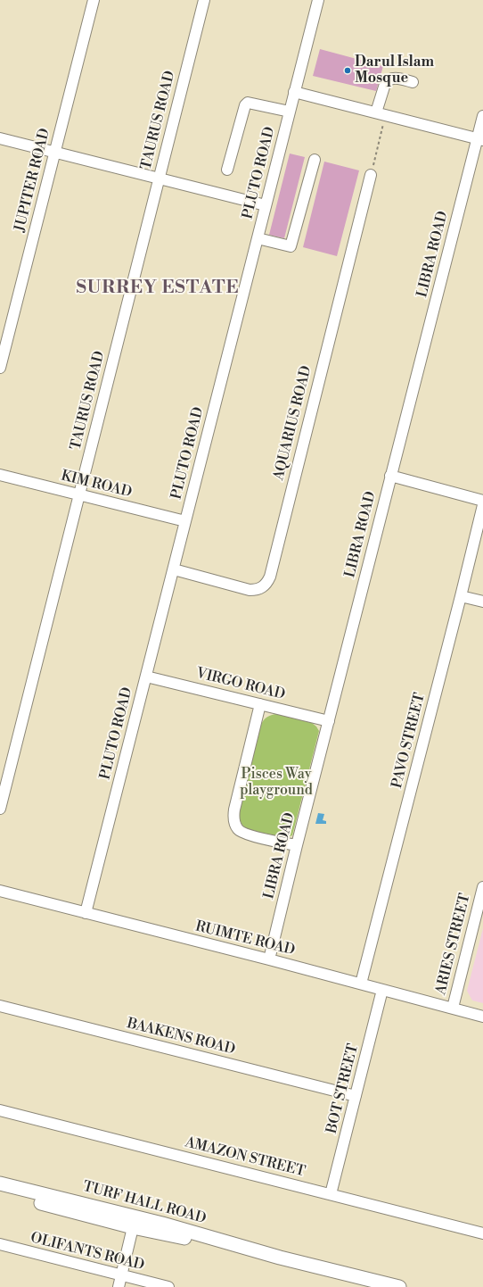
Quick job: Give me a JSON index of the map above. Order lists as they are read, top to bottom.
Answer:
{
  "streets": {
    "main road": ["TURF HALL ROAD"],
    "street": [
      "TAURUS ROAD",
      "PLUTO ROAD",
      "JUPITER ROAD",
      "LIBRA ROAD",
      "AQUARIUS ROAD",
      "KIM ROAD",
      "VIRGO ROAD",
      "PAVO STREET",
      "RUIMTE ROAD",
      "ARIES STREET",
      "BAAKENS ROAD",
      "BOT STREET",
      "AMAZON STREET",
      "OLIFANTS ROAD"
    ]
  },
  "crossings": [
    ["TAURUS ROAD", "KIM ROAD"],
    ["PLUTO ROAD", "AQUARIUS ROAD"],
    ["PLUTO ROAD", "KIM ROAD"],
    ["PLUTO ROAD", "VIRGO ROAD"],
    ["PLUTO ROAD", "RUIMTE ROAD"],
    ["LIBRA ROAD", "VIRGO ROAD"],
    ["LIBRA ROAD", "RUIMTE ROAD"],
    ["PAVO STREET", "RUIMTE ROAD"],
    ["RUIMTE ROAD", "ARIES STREET"],
    ["RUIMTE ROAD", "BOT STREET"],
    ["BAAKENS ROAD", "BOT STREET"],
    ["BOT STREET", "AMAZON STREET"]
  ],
  "districts": ["SURREY ESTATE"],
  "parks": ["Pisces Way playground"],
  "places": ["Darul Islam Mosque"]
}
